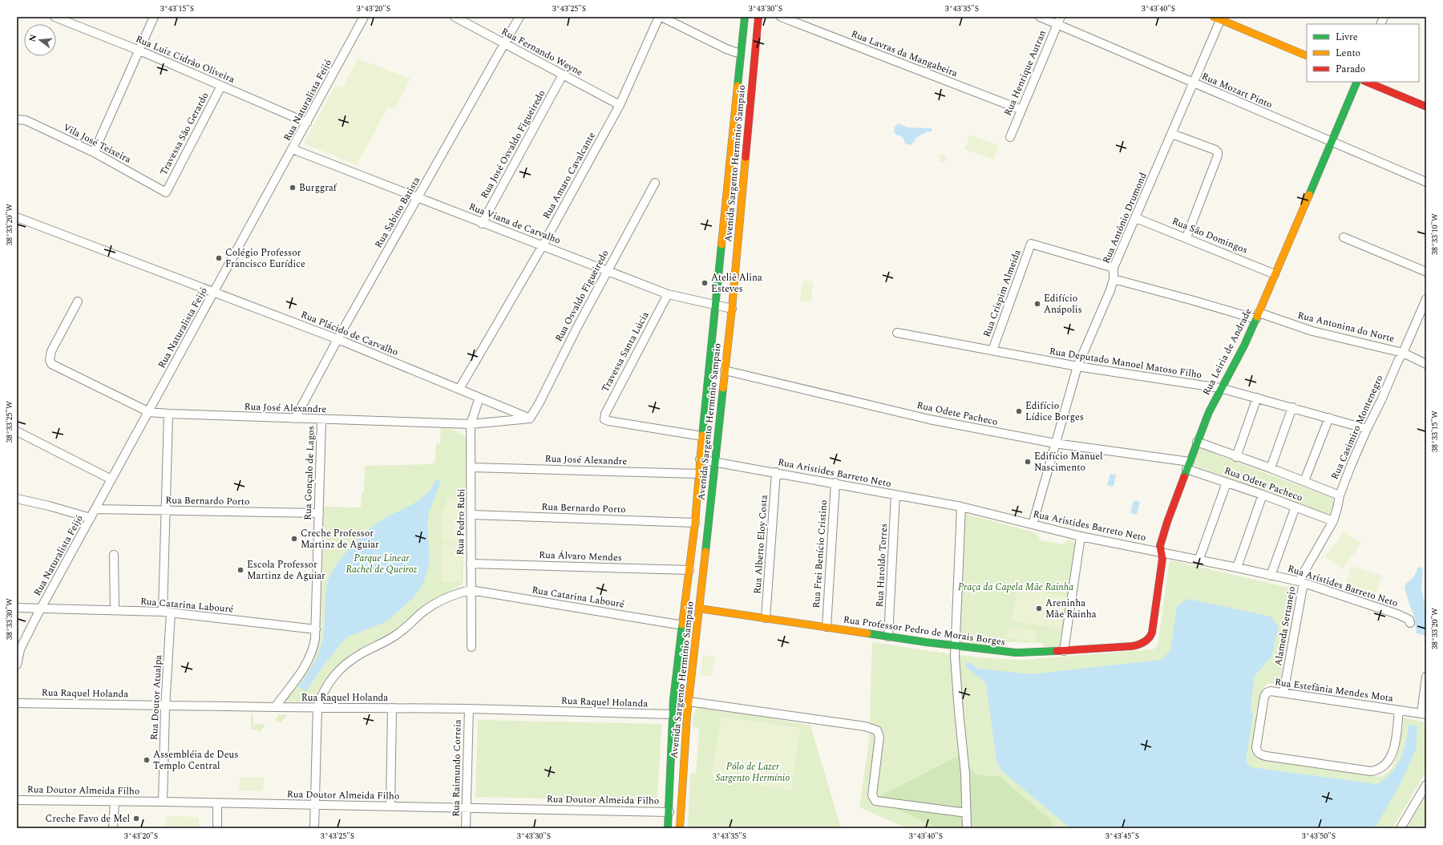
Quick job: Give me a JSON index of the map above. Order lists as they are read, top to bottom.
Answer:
{
  "streets": {
    "main road": ["Avenida Sargento Hermínio Sampaio", "Rua Leiria de Andrade", "Rua Professor Pedro de Morais Borges"],
    "street": [
      "Rua Fernando Weyne",
      "Rua Lavras da Mangabeira",
      "Rua Luiz Cidrão Oliveira",
      "Rua Henrique Autran",
      "Rua Mozart Pinto",
      "Rua Naturalista Feijó",
      "Travessa São Gerardo",
      "Vila José Teixeira",
      "Rua José Osvaldo Figueiredo",
      "Rua Amaro Cavalcante",
      "Rua Sabino Batista",
      "Rua Antônio Drumond",
      "Rua Viana de Carvalho",
      "Rua São Domingos",
      "Rua Crispim Almeida",
      "Rua Osvaldo Figueiredo",
      "Rua Antonina do Norte",
      "Rua Plácido de Carvalho",
      "Travessa Santa Lúcia",
      "Rua Deputado Manoel Matoso Filho",
      "Rua José Alexandre",
      "Rua Odete Pacheco",
      "Rua Casimiro Montenegro",
      "Rua Gonçalo de Lagos",
      "Rua Aristides Barreto Neto",
      "Rua Bernardo Porto",
      "Rua Pedro Rubi",
      "Rua Alberto Eloy Costa",
      "Rua Frei Benício Cristino",
      "Rua Álvaro Mendes",
      "Rua Haroldo Torres",
      "Rua Catarina Labouré",
      "Alameda Sertanejo",
      "Rua Estefânia Mendes Mota",
      "Rua Raquel Holanda",
      "Rua Doutor Atualpa",
      "Rua Raimundo Correia",
      "Rua Doutor Almeida Filho"
    ]
  },
  "crossings": [
    ["Rua Fernando Weyne", "Rua José Osvaldo Figueiredo"],
    ["Rua Fernando Weyne", "Rua Amaro Cavalcante"],
    ["Rua Fernando Weyne", "Rua Sabino Batista"],
    ["Rua Lavras da Mangabeira", "Rua Henrique Autran"],
    ["Rua Luiz Cidrão Oliveira", "Rua Naturalista Feijó"],
    ["Rua Luiz Cidrão Oliveira", "Travessa São Gerardo"],
    ["Rua Henrique Autran", "Rua Mozart Pinto"],
    ["Rua Mozart Pinto", "Rua Antônio Drumond"],
    ["Rua Mozart Pinto", "Rua Leiria de Andrade"],
    ["Rua Naturalista Feijó", "Rua Viana de Carvalho"],
    ["Rua Naturalista Feijó", "Rua Plácido de Carvalho"],
    ["Rua Naturalista Feijó", "Rua José Alexandre"],
    ["Rua Naturalista Feijó", "Rua Bernardo Porto"],
    ["Rua Naturalista Feijó", "Rua Catarina Labouré"],
    ["Travessa São Gerardo", "Vila José Teixeira"],
    ["Rua José Osvaldo Figueiredo", "Rua Viana de Carvalho"],
    ["Avenida Sargento Hermínio Sampaio", "Rua Viana de Carvalho"],
    ["Avenida Sargento Hermínio Sampaio", "Travessa Santa Lúcia"],
    ["Avenida Sargento Hermínio Sampaio", "Rua José Alexandre"],
    ["Avenida Sargento Hermínio Sampaio", "Rua Odete Pacheco"],
    ["Avenida Sargento Hermínio Sampaio", "Rua Aristides Barreto Neto"],
    ["Avenida Sargento Hermínio Sampaio", "Rua Bernardo Porto"],
    ["Avenida Sargento Hermínio Sampaio", "Rua Álvaro Mendes"],
    ["Avenida Sargento Hermínio Sampaio", "Rua Catarina Labouré"],
    ["Avenida Sargento Hermínio Sampaio", "Rua Professor Pedro de Morais Borges"],
    ["Avenida Sargento Hermínio Sampaio", "Rua Raquel Holanda"],
    ["Avenida Sargento Hermínio Sampaio", "Rua Doutor Almeida Filho"],
    ["Rua Amaro Cavalcante", "Rua Viana de Carvalho"],
    ["Rua Amaro Cavalcante", "Rua Plácido de Carvalho"],
    ["Rua Sabino Batista", "Rua Viana de Carvalho"],
    ["Rua Sabino Batista", "Rua Plácido de Carvalho"],
    ["Rua Sabino Batista", "Rua José Alexandre"],
    ["Rua Antônio Drumond", "Rua São Domingos"],
    ["Rua Antônio Drumond", "Rua Crispim Almeida"],
    ["Rua Antônio Drumond", "Rua Antonina do Norte"],
    ["Rua Antônio Drumond", "Rua Deputado Manoel Matoso Filho"],
    ["Rua Antônio Drumond", "Rua Odete Pacheco"],
    ["Rua Antônio Drumond", "Rua Aristides Barreto Neto"],
    ["Rua Viana de Carvalho", "Rua Osvaldo Figueiredo"],
    ["Rua Viana de Carvalho", "Travessa Santa Lúcia"],
    ["Rua São Domingos", "Rua Leiria de Andrade"],
    ["Rua Crispim Almeida", "Rua Deputado Manoel Matoso Filho"],
    ["Rua Osvaldo Figueiredo", "Rua Plácido de Carvalho"],
    ["Rua Osvaldo Figueiredo", "Rua José Alexandre"],
    ["Rua Antonina do Norte", "Rua Leiria de Andrade"],
    ["Rua Antonina do Norte", "Rua Casimiro Montenegro"],
    ["Rua Plácido de Carvalho", "Rua José Alexandre"],
    ["Rua Plácido de Carvalho", "Rua Pedro Rubi"],
    ["Rua Leiria de Andrade", "Rua Deputado Manoel Matoso Filho"],
    ["Rua Leiria de Andrade", "Rua Odete Pacheco"],
    ["Rua Leiria de Andrade", "Rua Aristides Barreto Neto"],
    ["Rua Leiria de Andrade", "Rua Professor Pedro de Morais Borges"],
    ["Rua Deputado Manoel Matoso Filho", "Rua Casimiro Montenegro"],
    ["Rua José Alexandre", "Rua Gonçalo de Lagos"],
    ["Rua José Alexandre", "Rua Pedro Rubi"],
    ["Rua José Alexandre", "Rua Doutor Atualpa"],
    ["Rua Odete Pacheco", "Rua Casimiro Montenegro"],
    ["Rua Casimiro Montenegro", "Rua Aristides Barreto Neto"],
    ["Rua Casimiro Montenegro", "Alameda Sertanejo"],
    ["Rua Gonçalo de Lagos", "Rua Bernardo Porto"],
    ["Rua Gonçalo de Lagos", "Rua Catarina Labouré"],
    ["Rua Gonçalo de Lagos", "Rua Raquel Holanda"],
    ["Rua Aristides Barreto Neto", "Rua Alberto Eloy Costa"],
    ["Rua Aristides Barreto Neto", "Rua Frei Benício Cristino"],
    ["Rua Aristides Barreto Neto", "Rua Haroldo Torres"],
    ["Rua Aristides Barreto Neto", "Alameda Sertanejo"],
    ["Rua Bernardo Porto", "Rua Pedro Rubi"],
    ["Rua Bernardo Porto", "Rua Doutor Atualpa"],
    ["Rua Pedro Rubi", "Rua Álvaro Mendes"],
    ["Rua Pedro Rubi", "Rua Catarina Labouré"],
    ["Rua Alberto Eloy Costa", "Rua Professor Pedro de Morais Borges"],
    ["Rua Frei Benício Cristino", "Rua Professor Pedro de Morais Borges"],
    ["Rua Haroldo Torres", "Rua Professor Pedro de Morais Borges"],
    ["Rua Catarina Labouré", "Rua Doutor Atualpa"],
    ["Alameda Sertanejo", "Rua Estefânia Mendes Mota"],
    ["Rua Raquel Holanda", "Rua Doutor Atualpa"],
    ["Rua Raquel Holanda", "Rua Raimundo Correia"],
    ["Rua Doutor Atualpa", "Rua Doutor Almeida Filho"],
    ["Rua Raimundo Correia", "Rua Doutor Almeida Filho"]
  ],
  "parks": ["Parque Linear Rachel de Queiroz", "Praça da Capela Mãe Rainha", "Pólo de Lazer Sargento Hermínio"],
  "places": [
    "Burggraf",
    "Colégio Professor Francisco Eurídice",
    "Ateliê Alina Esteves",
    "Edifício Anápolis",
    "Edifício Lídice Borges",
    "Edifício Manuel Nascimento",
    "Creche Professor Martinz de Aguiar",
    "Escola Professor Martinz de Aguiar",
    "Areninha Mãe Rainha",
    "Assembléia de Deus Templo Central",
    "Creche Favo de Mel"
  ],
  "legend": ["Livre", "Lento", "Parado"],
  "north": "left",
  "coordinates": [
    "3°43'15\"S",
    "3°43'20\"S",
    "3°43'25\"S",
    "3°43'30\"S",
    "3°43'35\"S",
    "3°43'40\"S",
    "38°33'20\"W",
    "38°33'10\"W",
    "38°33'25\"W",
    "38°33'15\"W",
    "38°33'30\"W",
    "3°43'45\"S",
    "3°43'50\"S"
  ]
}
